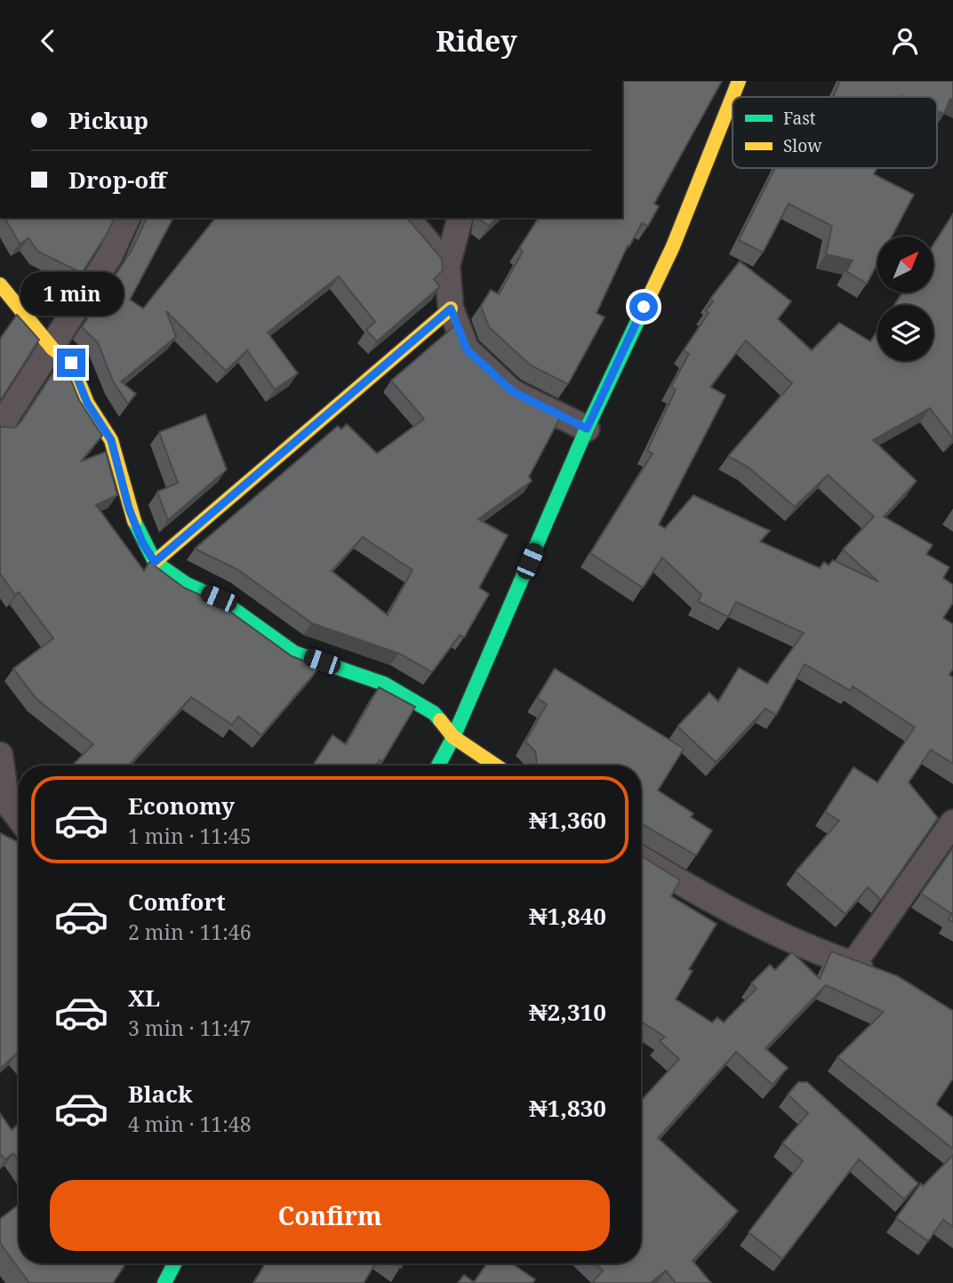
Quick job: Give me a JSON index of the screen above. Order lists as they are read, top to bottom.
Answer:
{
  "legend": ["Fast", "Slow"],
  "north": "top right",
  "page": {
    "header": "Ridey",
    "banner": ["Pickup", "Drop-off"],
    "bubble": "1 min",
    "list": [
      {
        "name": "Economy",
        "note": "1 min · 11:45",
        "value": "₦1,360"
      },
      {
        "name": "Comfort",
        "note": "2 min · 11:46",
        "value": "₦1,840"
      },
      {
        "name": "XL",
        "note": "3 min · 11:47",
        "value": "₦2,310"
      },
      {
        "name": "Black",
        "note": "4 min · 11:48",
        "value": "₦1,830"
      }
    ],
    "buttons": "Confirm"
  }
}
